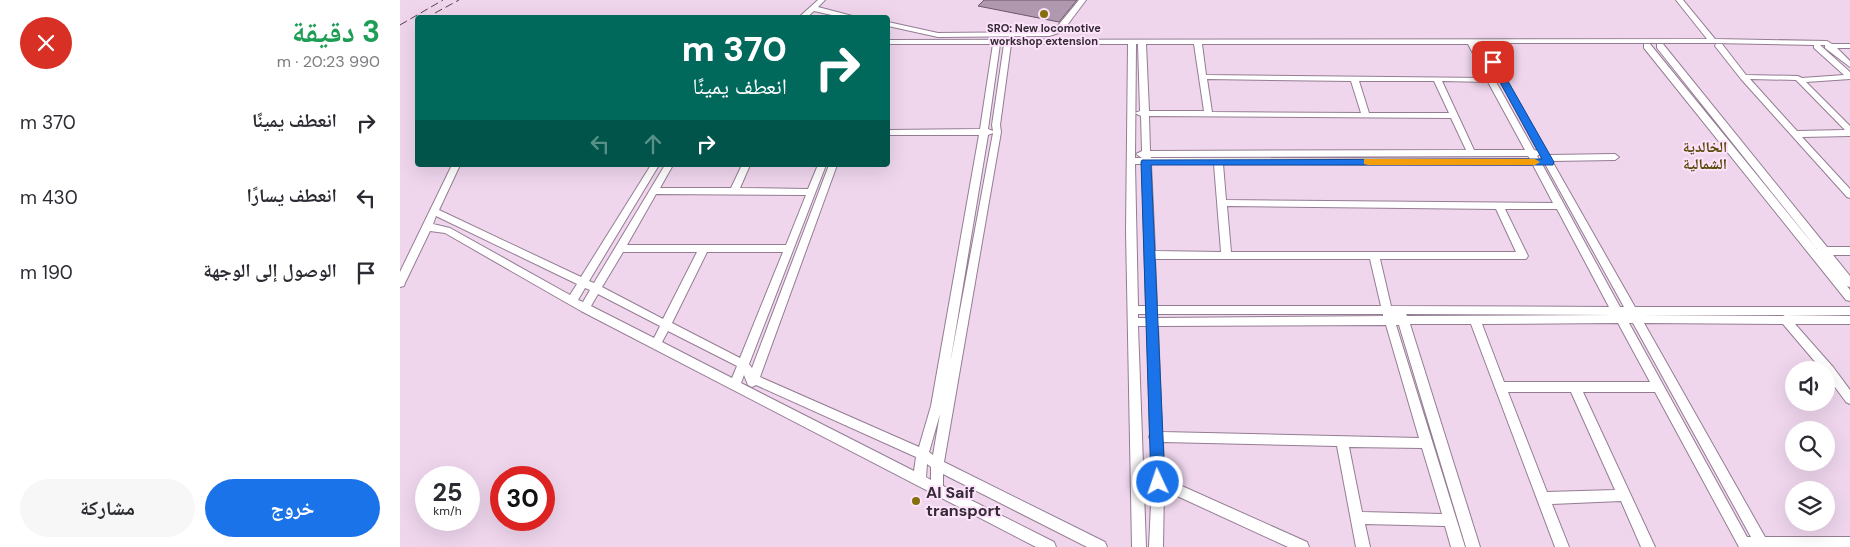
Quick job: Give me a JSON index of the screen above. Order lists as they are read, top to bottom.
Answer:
{
  "districts": ["الخالدية الشمالية"],
  "places": ["SRO: New locomotive workshop extension", "Al Saif transport"],
  "page": {
    "heading": ["3 دقيقة", "990 m · 20:23"],
    "turn": ["370 m", "انعطف يمينًا"],
    "list": [
      {
        "name": "انعطف يمينًا",
        "value": "370 m"
      },
      {
        "name": "انعطف يسارًا",
        "value": "430 m"
      },
      {
        "name": "الوصول إلى الوجهة",
        "value": "190 m"
      }
    ],
    "speed": "25 km/h",
    "limit": "30",
    "buttons": ["خروج", "مشاركة"]
  }
}
